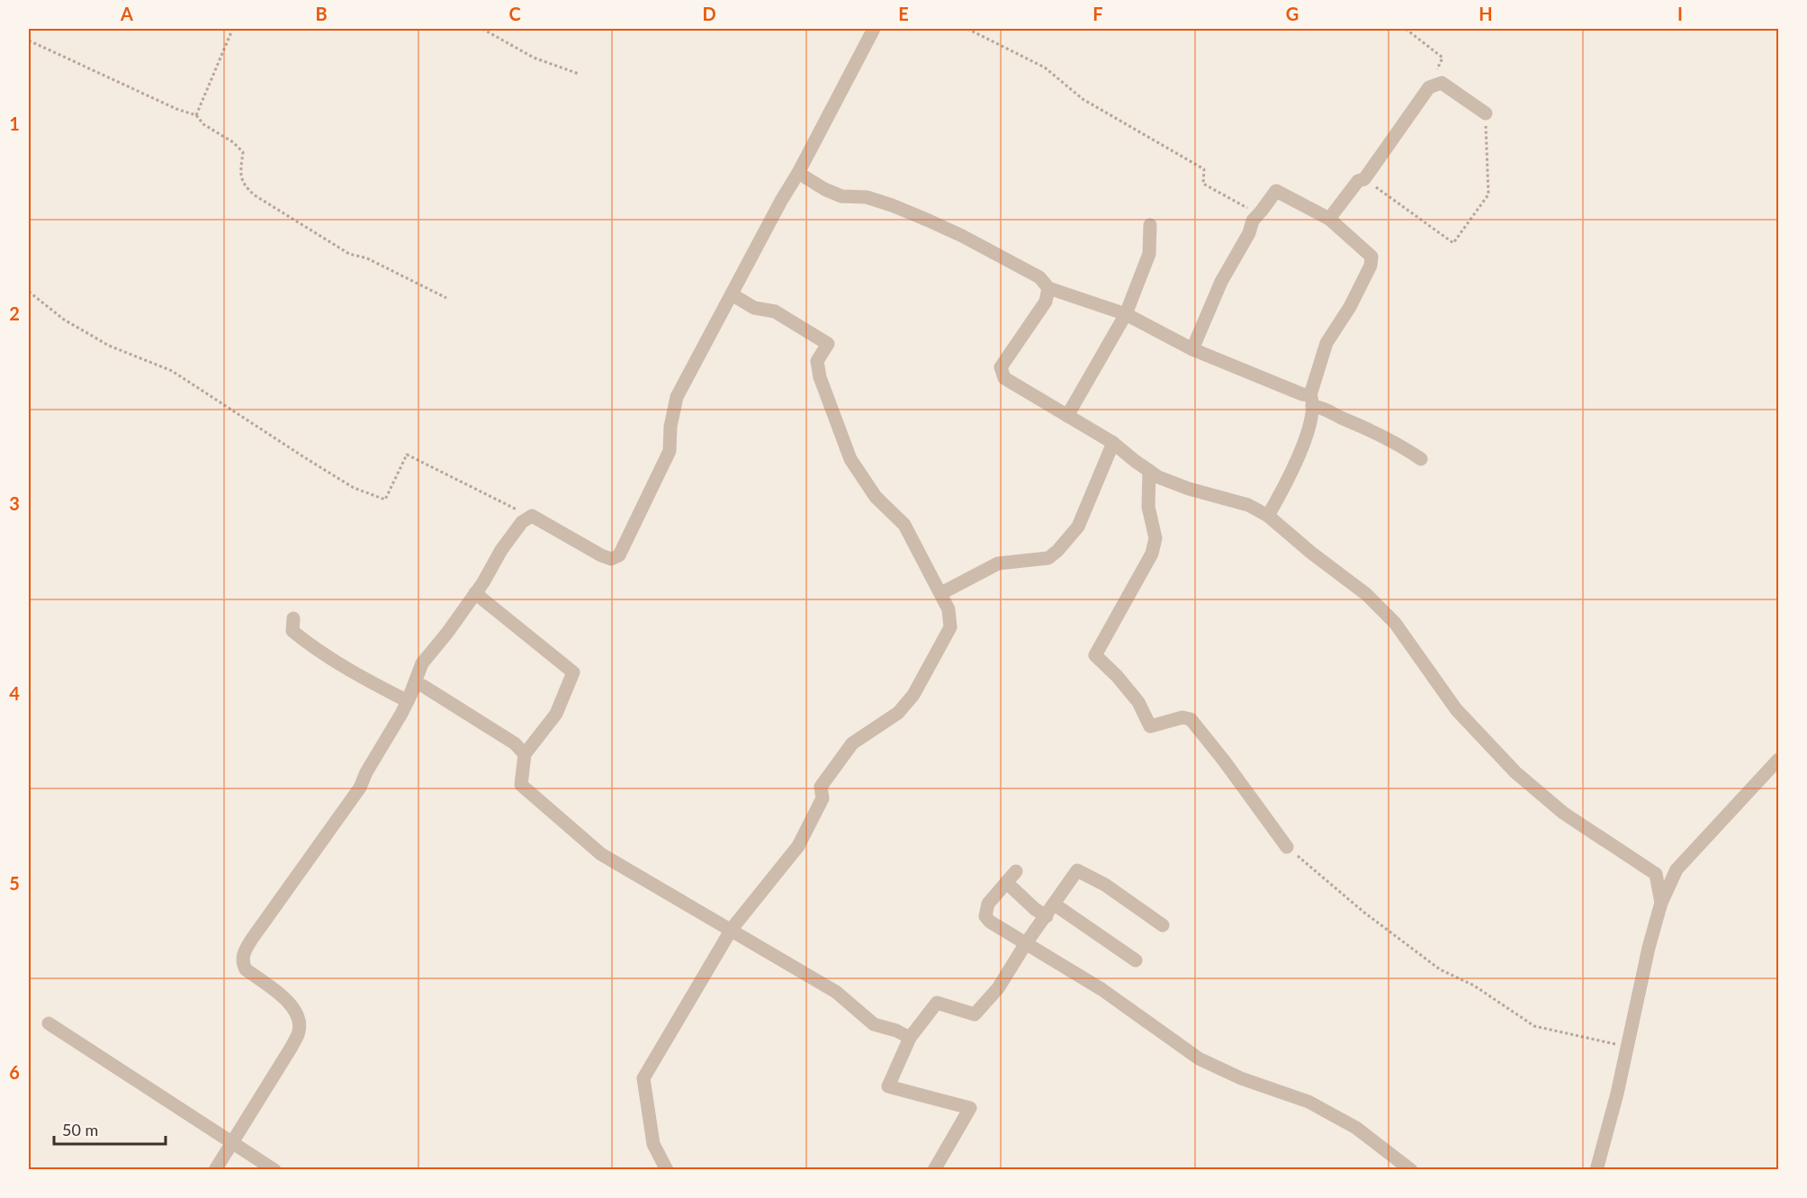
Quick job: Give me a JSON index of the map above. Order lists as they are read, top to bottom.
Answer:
{
  "scale_bar": "50 m",
  "grid": {
    "columns": [
      "A",
      "B",
      "C",
      "D",
      "E",
      "F",
      "G",
      "H",
      "I"
    ],
    "rows": [
      "1",
      "2",
      "3",
      "4",
      "5",
      "6"
    ]
  }
}
